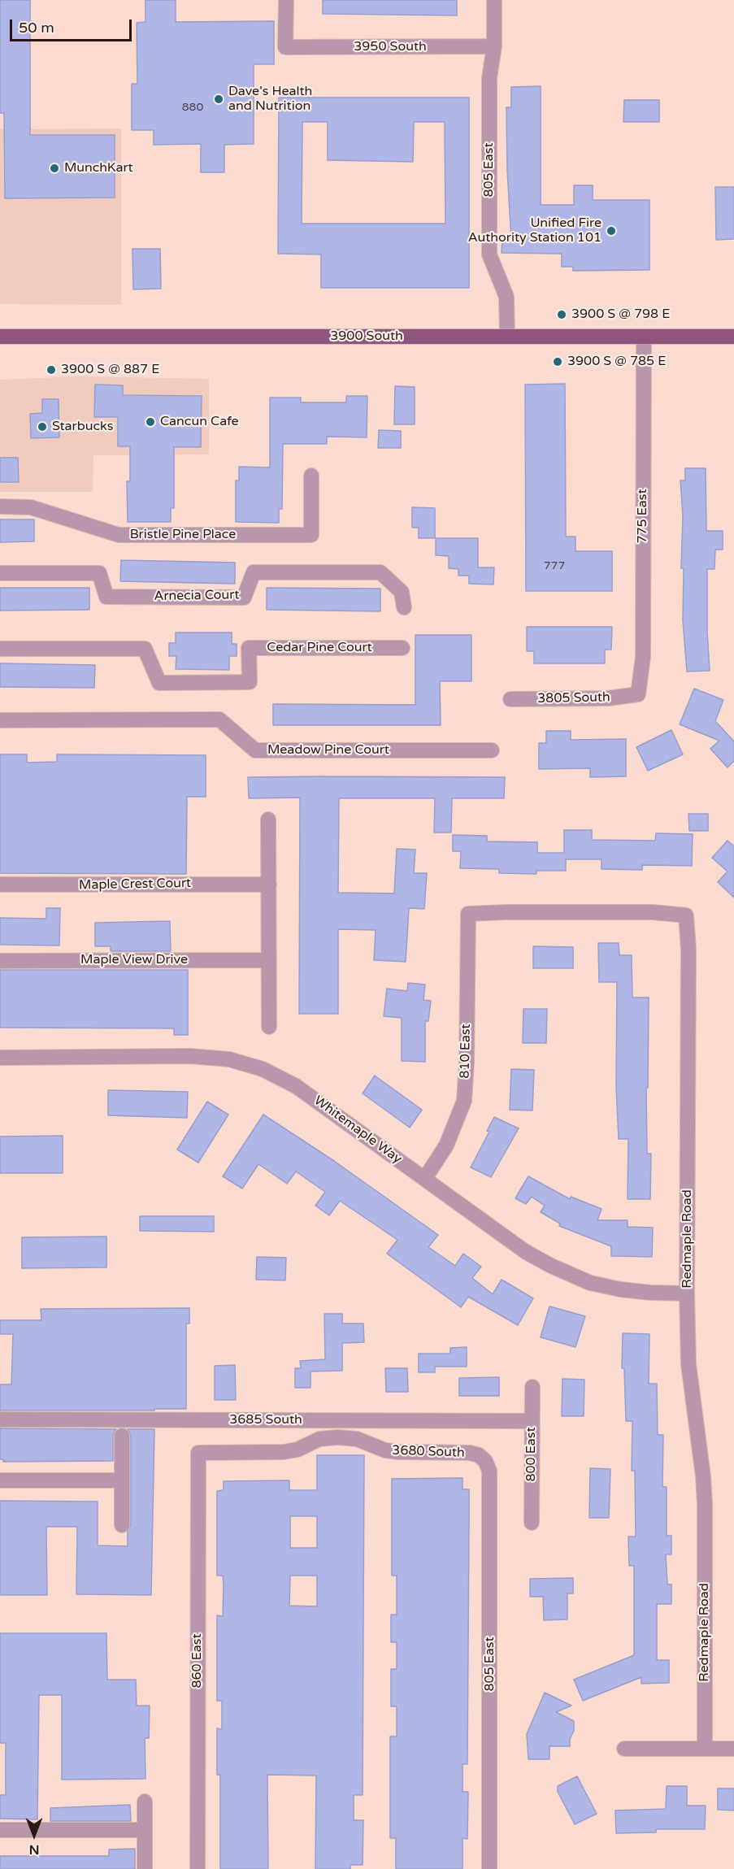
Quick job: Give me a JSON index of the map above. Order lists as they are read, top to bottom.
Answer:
{
  "streets": {
    "main road": ["3900 South"],
    "street": [
      "3950 South",
      "805 East",
      "775 East",
      "Bristle Pine Place",
      "Arnecia Court",
      "Cedar Pine Court",
      "3805 South",
      "Meadow Pine Court",
      "Maple Crest Court",
      "Maple View Drive",
      "810 East",
      "Whitemaple Way",
      "Redmaple Road",
      "3685 South",
      "3680 South",
      "800 East",
      "860 East"
    ]
  },
  "crossings": [
    ["3950 South", "805 East"],
    ["805 East", "3900 South"],
    ["805 East", "3680 South"],
    ["3900 South", "775 East"],
    ["775 East", "3805 South"],
    ["810 East", "Whitemaple Way"],
    ["810 East", "Redmaple Road"],
    ["Whitemaple Way", "Redmaple Road"],
    ["3685 South", "800 East"],
    ["3680 South", "860 East"]
  ],
  "places": [
    "Dave's Health and Nutrition",
    "MunchKart",
    "Unified Fire Authority Station 101",
    "3900 S @ 798 E",
    "3900 S @ 785 E",
    "3900 S @ 887 E",
    "Cancun Cafe",
    "Starbucks"
  ],
  "house_numbers": ["880", "777"],
  "scale_bar": "50 m",
  "north": "bottom"
}
